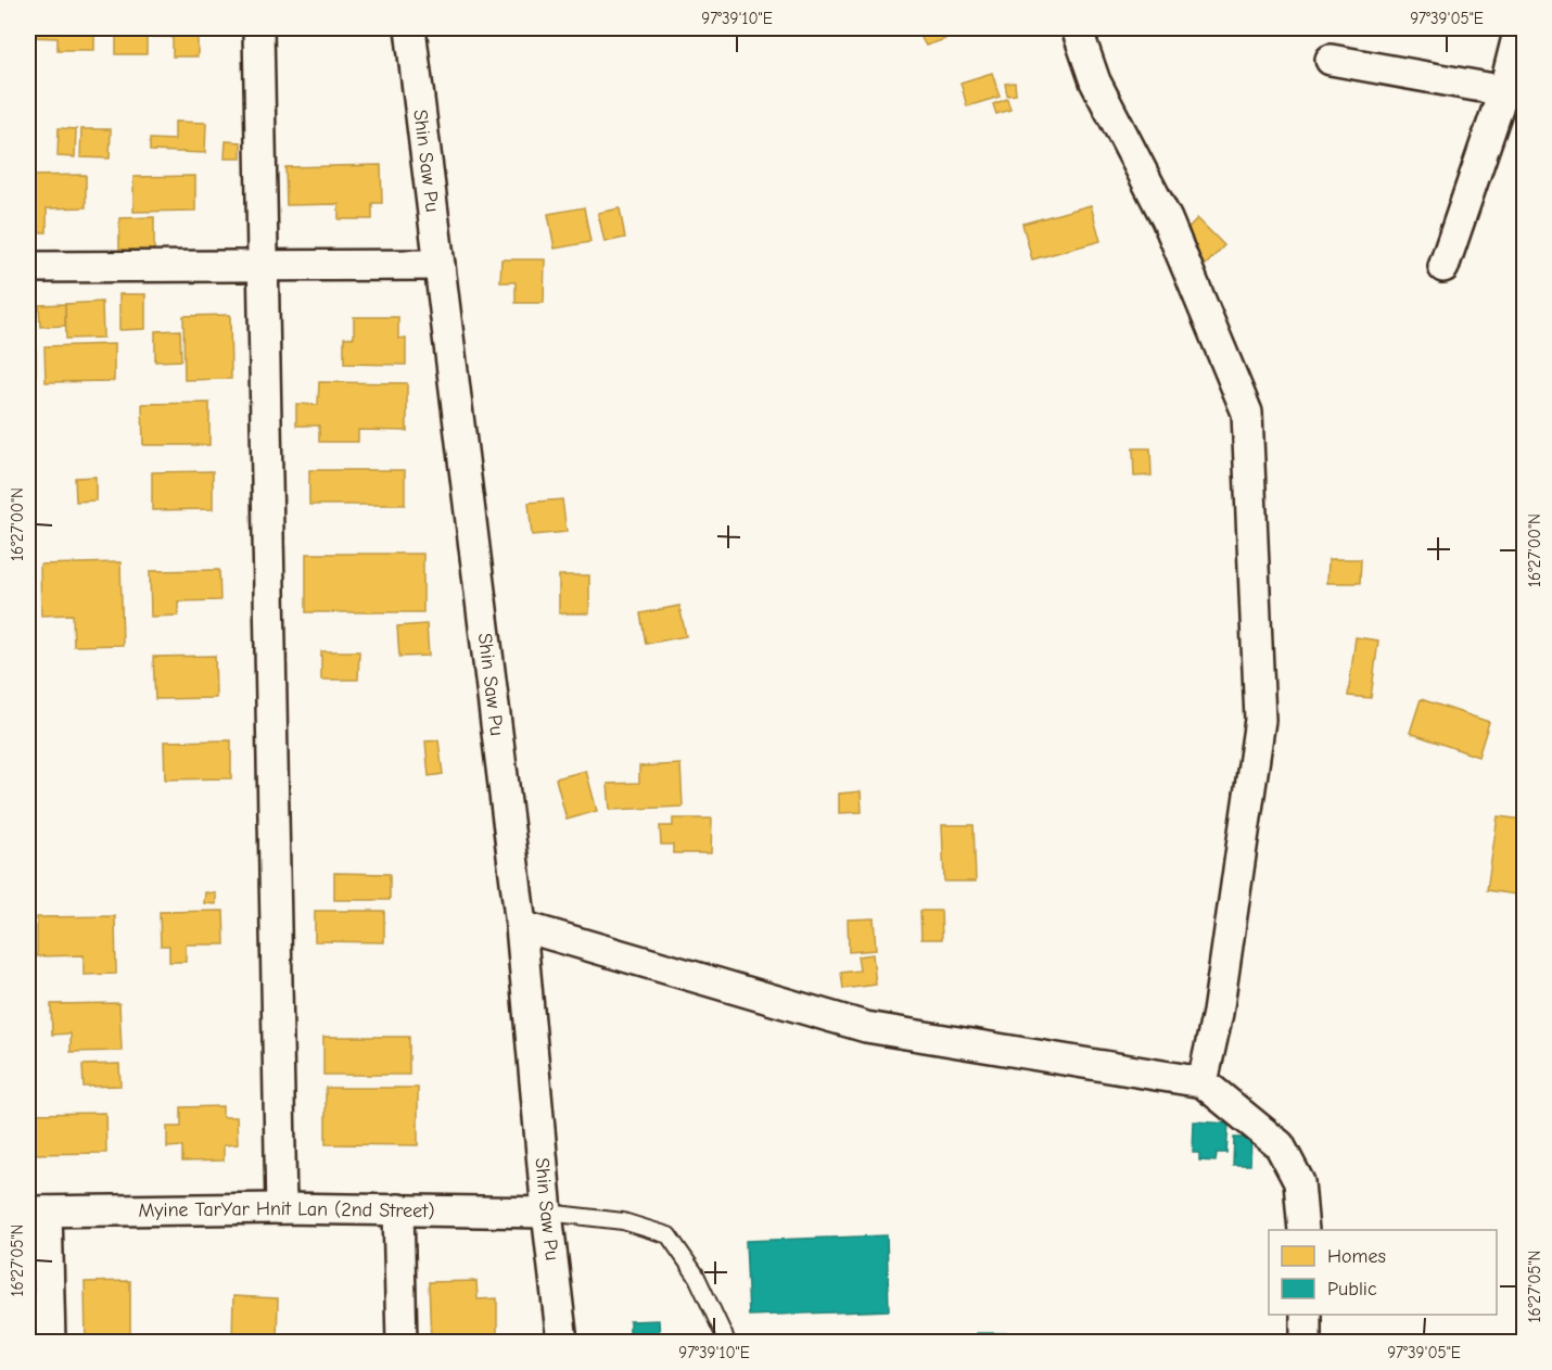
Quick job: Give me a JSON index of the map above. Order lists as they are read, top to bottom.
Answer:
{
  "streets": {
    "street": ["Shin Saw Pu", "Myine TarYar Hnit Lan (2nd Street)"]
  },
  "crossings": [
    ["Shin Saw Pu", "Myine TarYar Hnit Lan (2nd Street)"]
  ],
  "legend": ["Homes", "Public"],
  "coordinates": [
    "97°39'10\"E",
    "97°39'05\"E",
    "16°27'00\"N",
    "16°27'05\"N"
  ]
}
